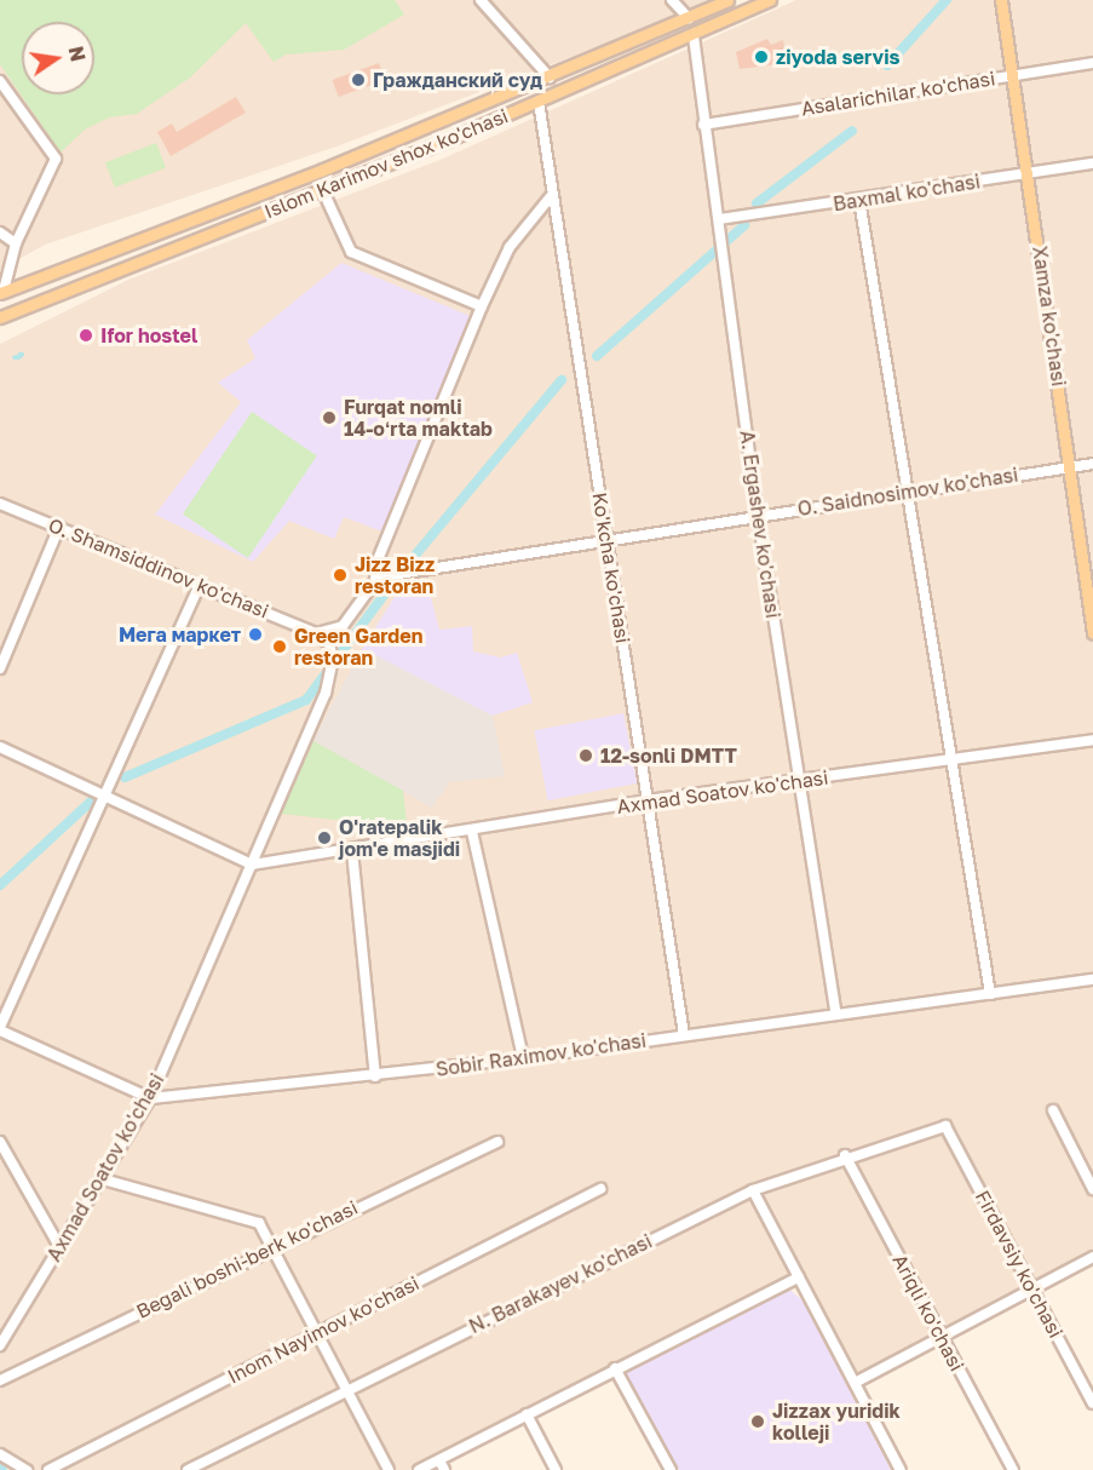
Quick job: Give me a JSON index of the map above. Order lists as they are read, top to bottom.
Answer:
{
  "streets": {
    "main road": ["Islom Karimov shox ko'chasi", "Xamza ko'chasi"],
    "street": [
      "Asalarichilar ko'chasi",
      "Baxmal ko'chasi",
      "O. Saidnosimov ko'chasi",
      "A. Ergashev ko'chasi",
      "O. Shamsiddinov ko'chasi",
      "Ko'kcha ko'chasi",
      "Axmad Soatov ko'chasi",
      "Sobir Raximov ko'chasi",
      "Begali boshi-berk ko'chasi",
      "Firdavsiy ko'chasi",
      "N. Barakayev ko'chasi",
      "Ariqli ko'chasi",
      "Inom Nayimov ko'chasi"
    ]
  },
  "crossings": [
    ["Asalarichilar ko'chasi", "Xamza ko'chasi"],
    ["Asalarichilar ko'chasi", "A. Ergashev ko'chasi"],
    ["Islom Karimov shox ko'chasi", "A. Ergashev ko'chasi"],
    ["Islom Karimov shox ko'chasi", "Ko'kcha ko'chasi"],
    ["Baxmal ko'chasi", "Xamza ko'chasi"],
    ["Baxmal ko'chasi", "A. Ergashev ko'chasi"],
    ["Xamza ko'chasi", "O. Saidnosimov ko'chasi"],
    ["O. Saidnosimov ko'chasi", "A. Ergashev ko'chasi"],
    ["O. Saidnosimov ko'chasi", "Ko'kcha ko'chasi"],
    ["A. Ergashev ko'chasi", "Axmad Soatov ko'chasi"],
    ["A. Ergashev ko'chasi", "Sobir Raximov ko'chasi"],
    ["O. Shamsiddinov ko'chasi", "Axmad Soatov ko'chasi"],
    ["Ko'kcha ko'chasi", "Axmad Soatov ko'chasi"],
    ["Ko'kcha ko'chasi", "Sobir Raximov ko'chasi"],
    ["Axmad Soatov ko'chasi", "Sobir Raximov ko'chasi"],
    ["Firdavsiy ko'chasi", "N. Barakayev ko'chasi"],
    ["N. Barakayev ko'chasi", "Ariqli ko'chasi"]
  ],
  "places": [
    "ziyoda servis",
    "Гражданский суд",
    "Ifor hostel",
    "Furqat nomli 14-oʻrta maktab",
    "Jizz Bizz restoran",
    "Мега маркет",
    "Green Garden restoran",
    "12-sonli DMTT",
    "O'ratepalik jom'e masjidi",
    "Jizzax yuridik kolleji"
  ],
  "north": "right"
}
